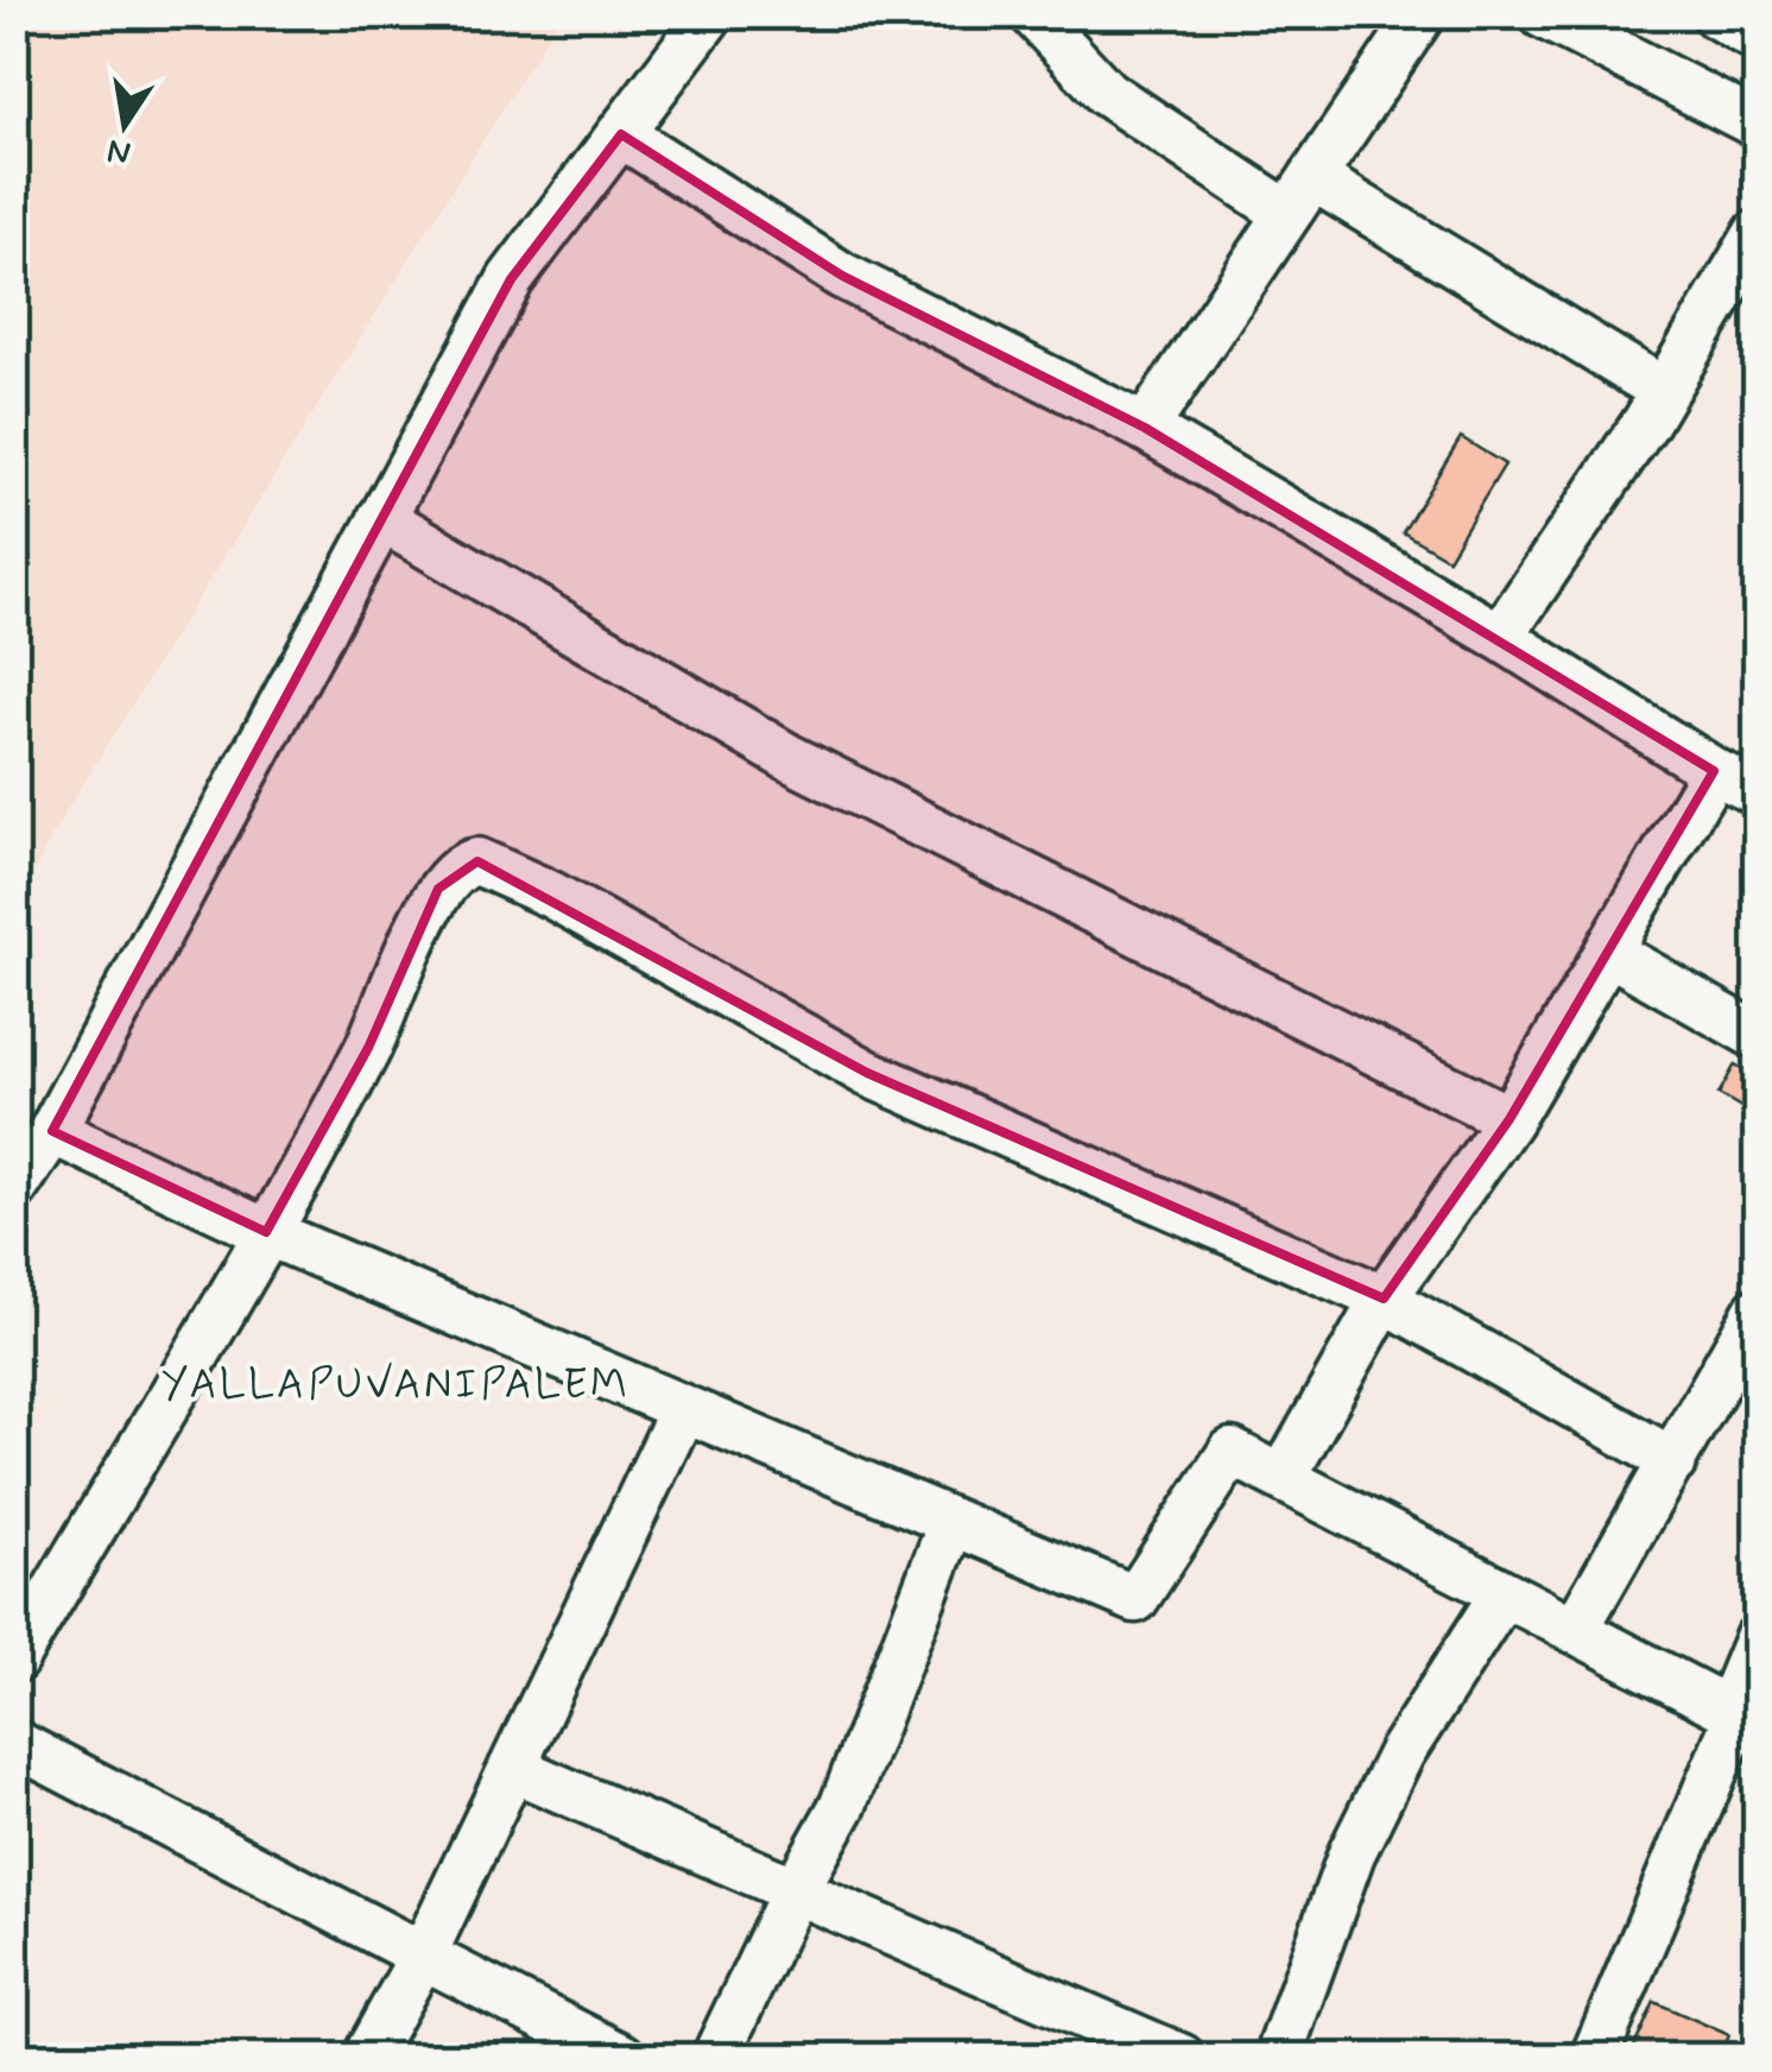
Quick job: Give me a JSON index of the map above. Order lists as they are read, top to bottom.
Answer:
{
  "districts": ["YALLAPUVANIPALEM"],
  "north": "bottom"
}
